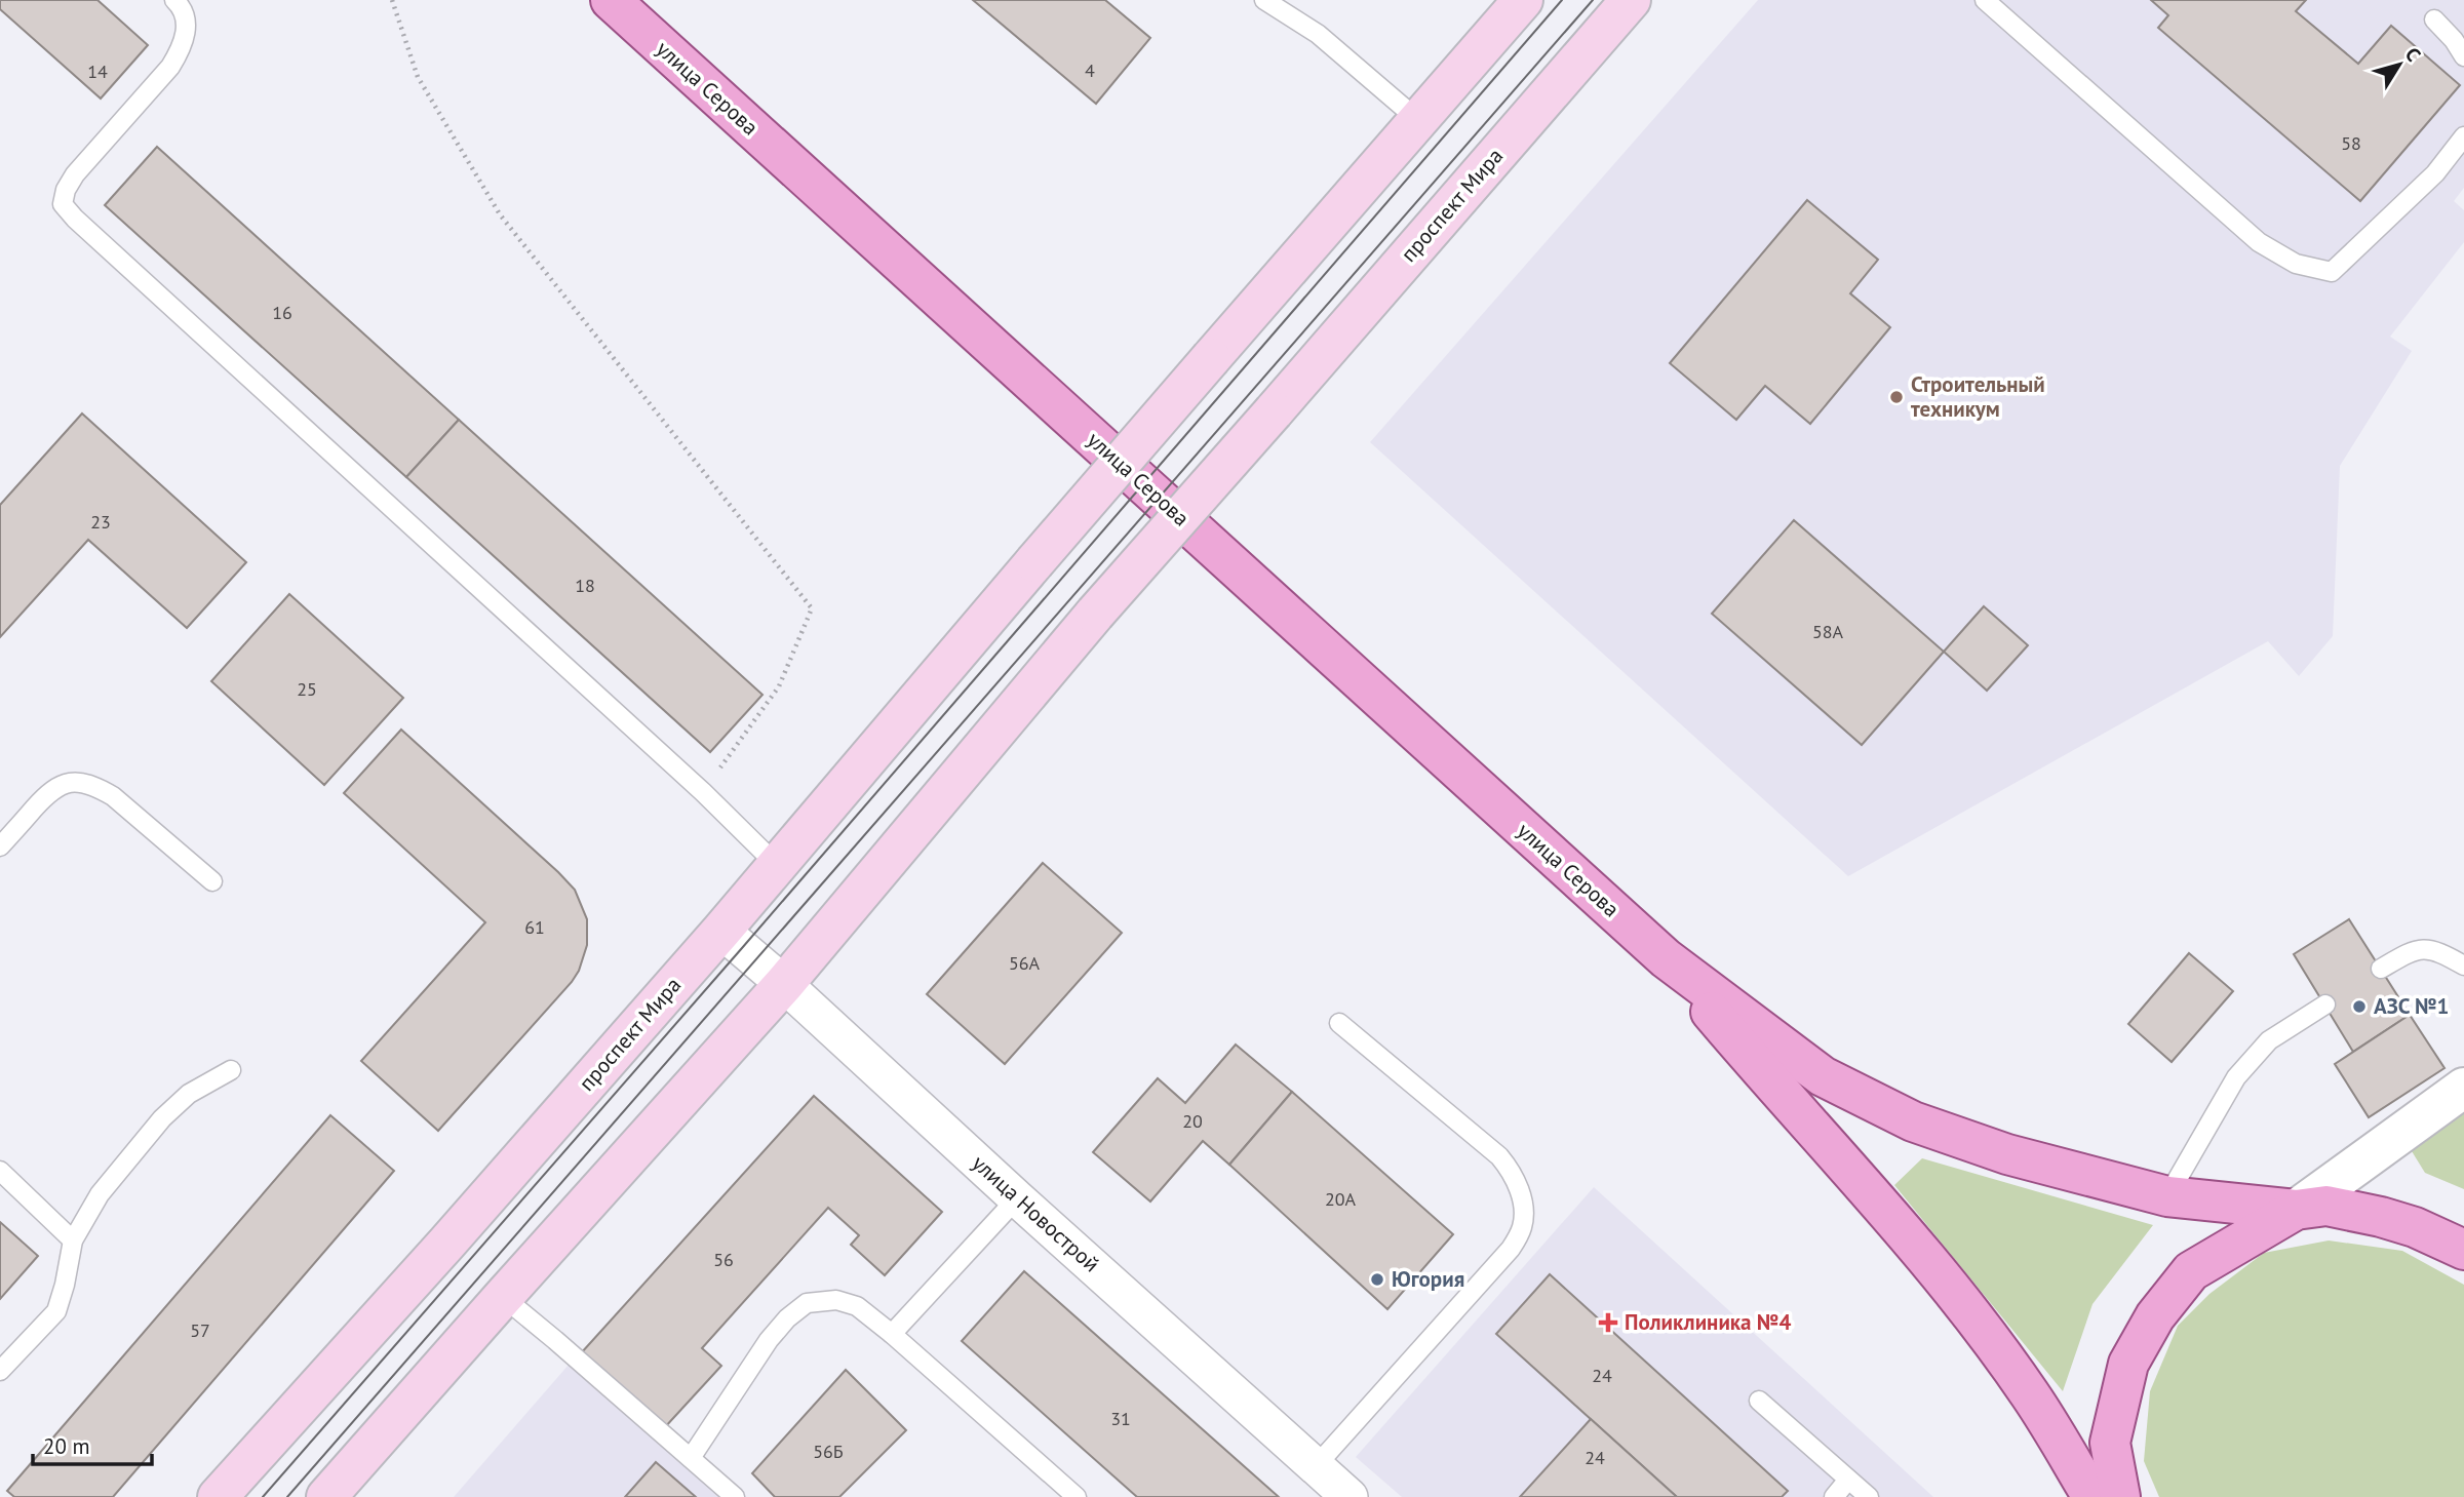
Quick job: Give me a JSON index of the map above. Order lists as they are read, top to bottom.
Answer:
{
  "streets": {
    "main road": ["улица Серова", "проспект Мира"],
    "street": ["улица Новострой"]
  },
  "crossings": [
    ["проспект Мира", "улица Новострой"]
  ],
  "places": {
    "other": ["Строительный техникум", "АЗС №1", "Югория"],
    "health": ["Поликлиника №4"]
  },
  "house_numbers": [
    "4",
    "14",
    "58",
    "16",
    "23",
    "18",
    "58А",
    "25",
    "61",
    "56А",
    "20",
    "20А",
    "56",
    "57",
    "24",
    "31",
    "56Б",
    "24"
  ],
  "scale_bar": "20 m",
  "north": "top right"
}
